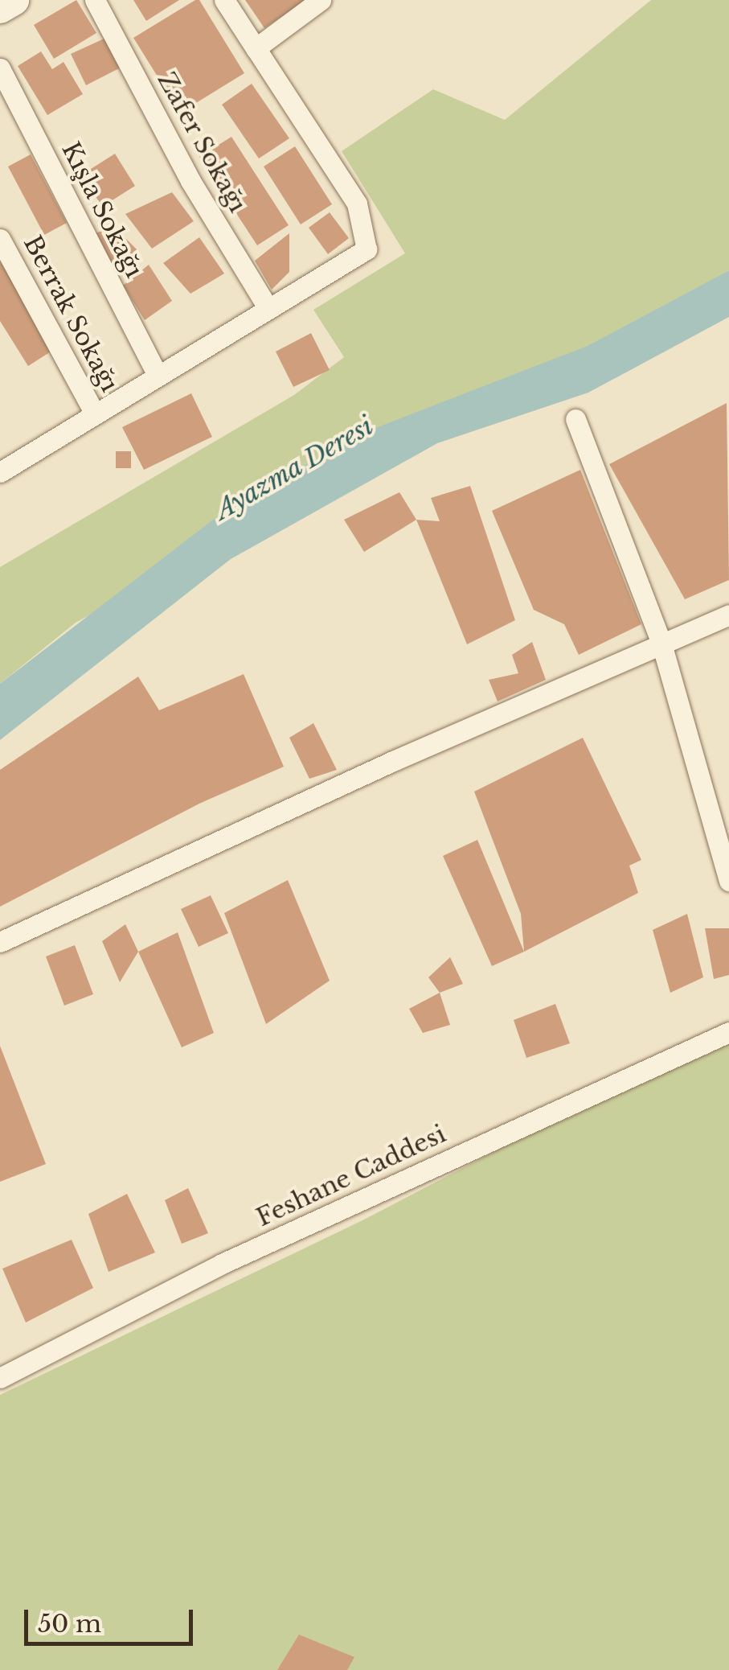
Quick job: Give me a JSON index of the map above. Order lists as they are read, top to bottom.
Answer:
{
  "streets": {
    "street": [
      "Zafer Sokağı",
      "Kışla Sokağı",
      "Berrak Sokağı",
      "Feshane Caddesi"
    ]
  },
  "water": ["Ayazma Deresi"],
  "scale_bar": "50 m"
}
